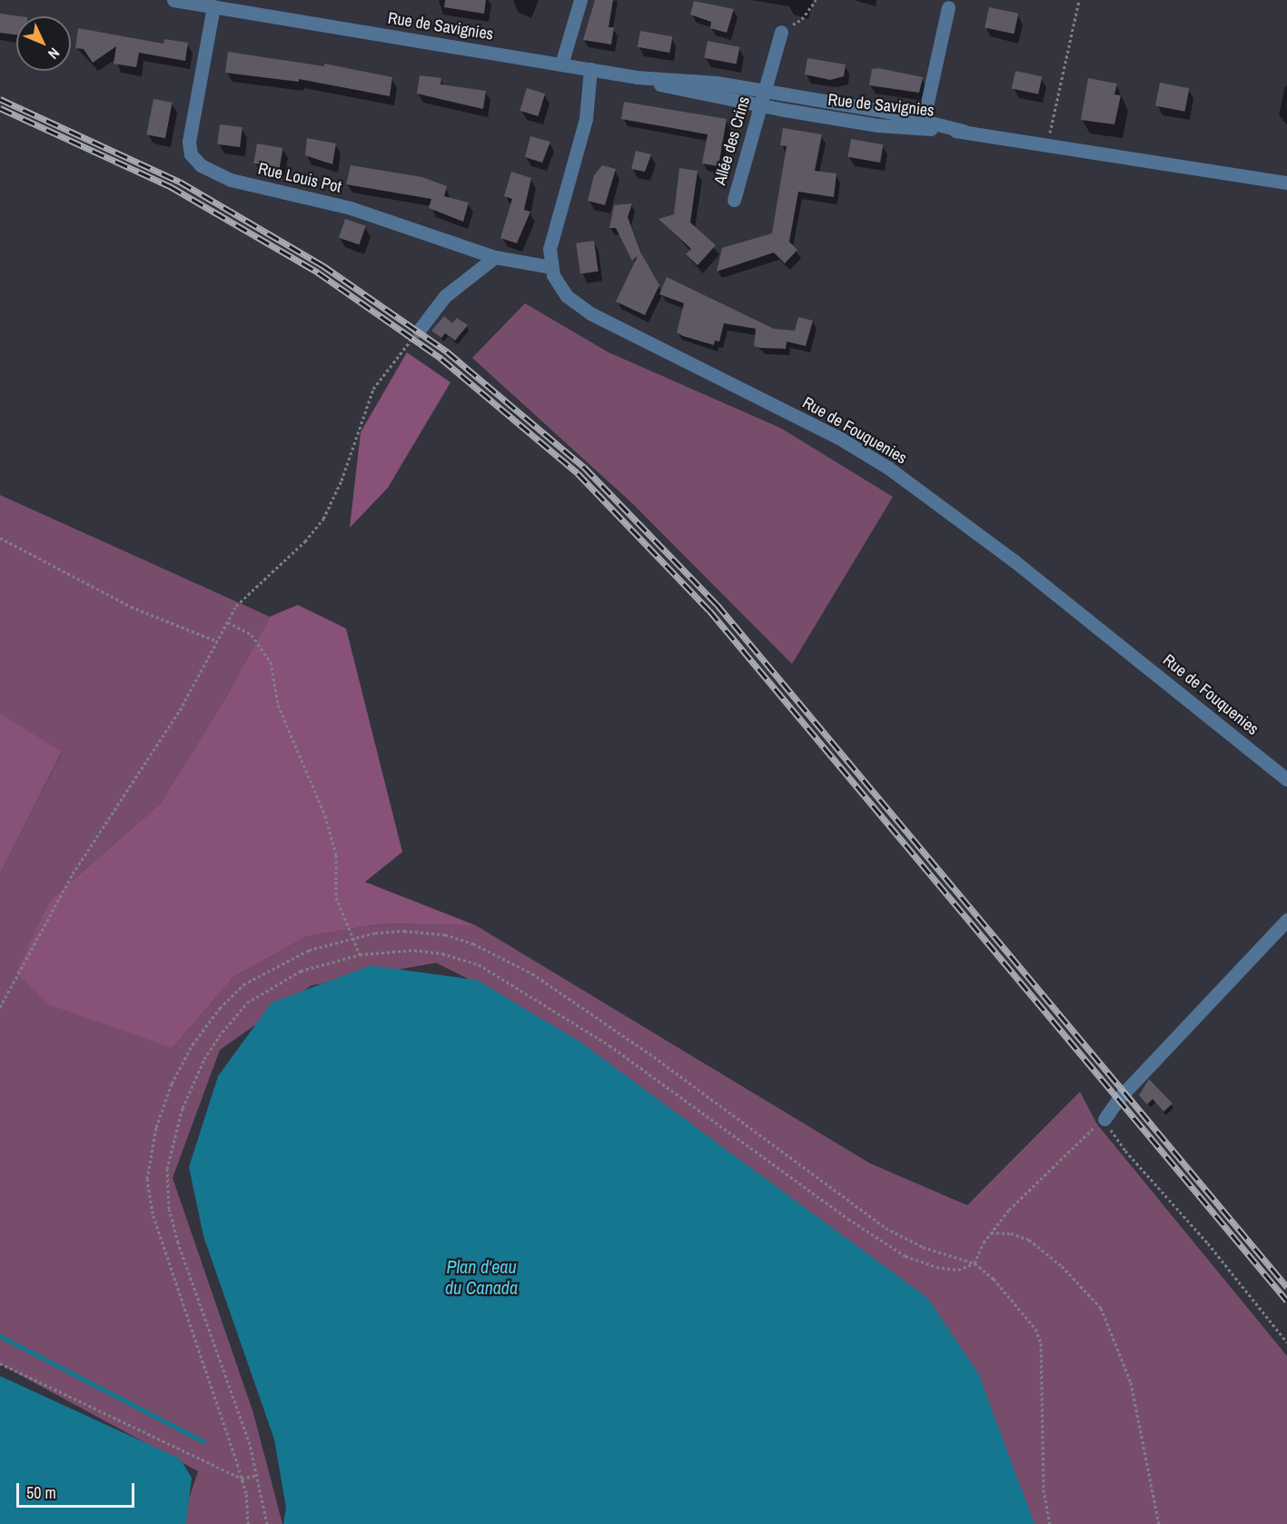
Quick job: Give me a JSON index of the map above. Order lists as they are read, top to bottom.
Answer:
{
  "streets": {
    "street": [
      "Rue de Savignies",
      "Allée des Crins",
      "Rue Louis Pot",
      "Rue de Fouquenies"
    ]
  },
  "crossings": [
    ["Rue de Savignies", "Allée des Crins"],
    ["Rue de Savignies", "Rue Louis Pot"],
    ["Rue Louis Pot", "Rue de Fouquenies"]
  ],
  "water": ["Plan d'eau du Canada"],
  "scale_bar": "50 m",
  "north": "bottom right"
}
